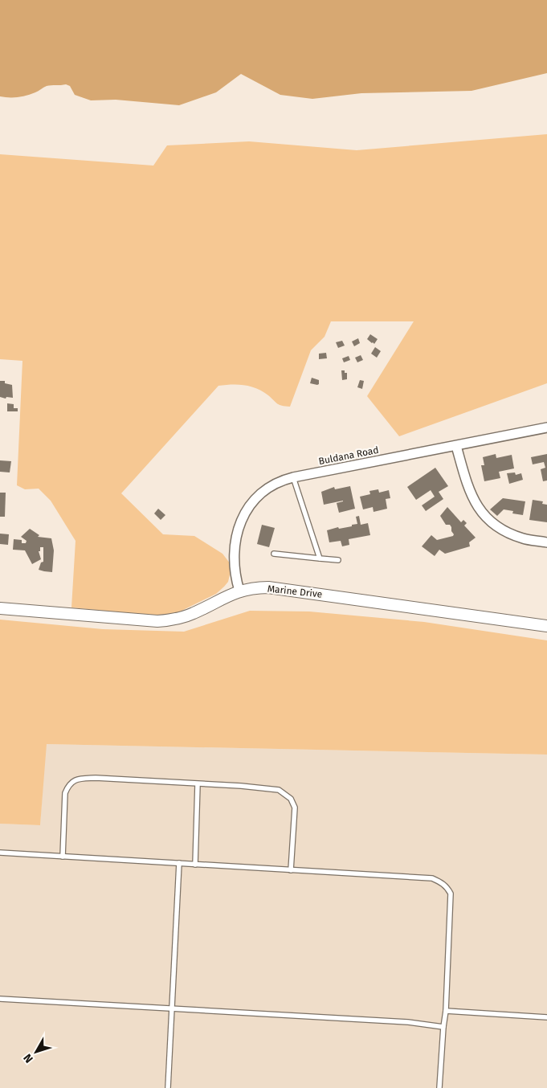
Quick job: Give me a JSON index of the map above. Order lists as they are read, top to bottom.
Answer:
{
  "streets": {
    "street": ["Buldana Road", "Marine Drive"]
  },
  "crossings": [
    ["Buldana Road", "Marine Drive"]
  ],
  "north": "bottom left"
}
